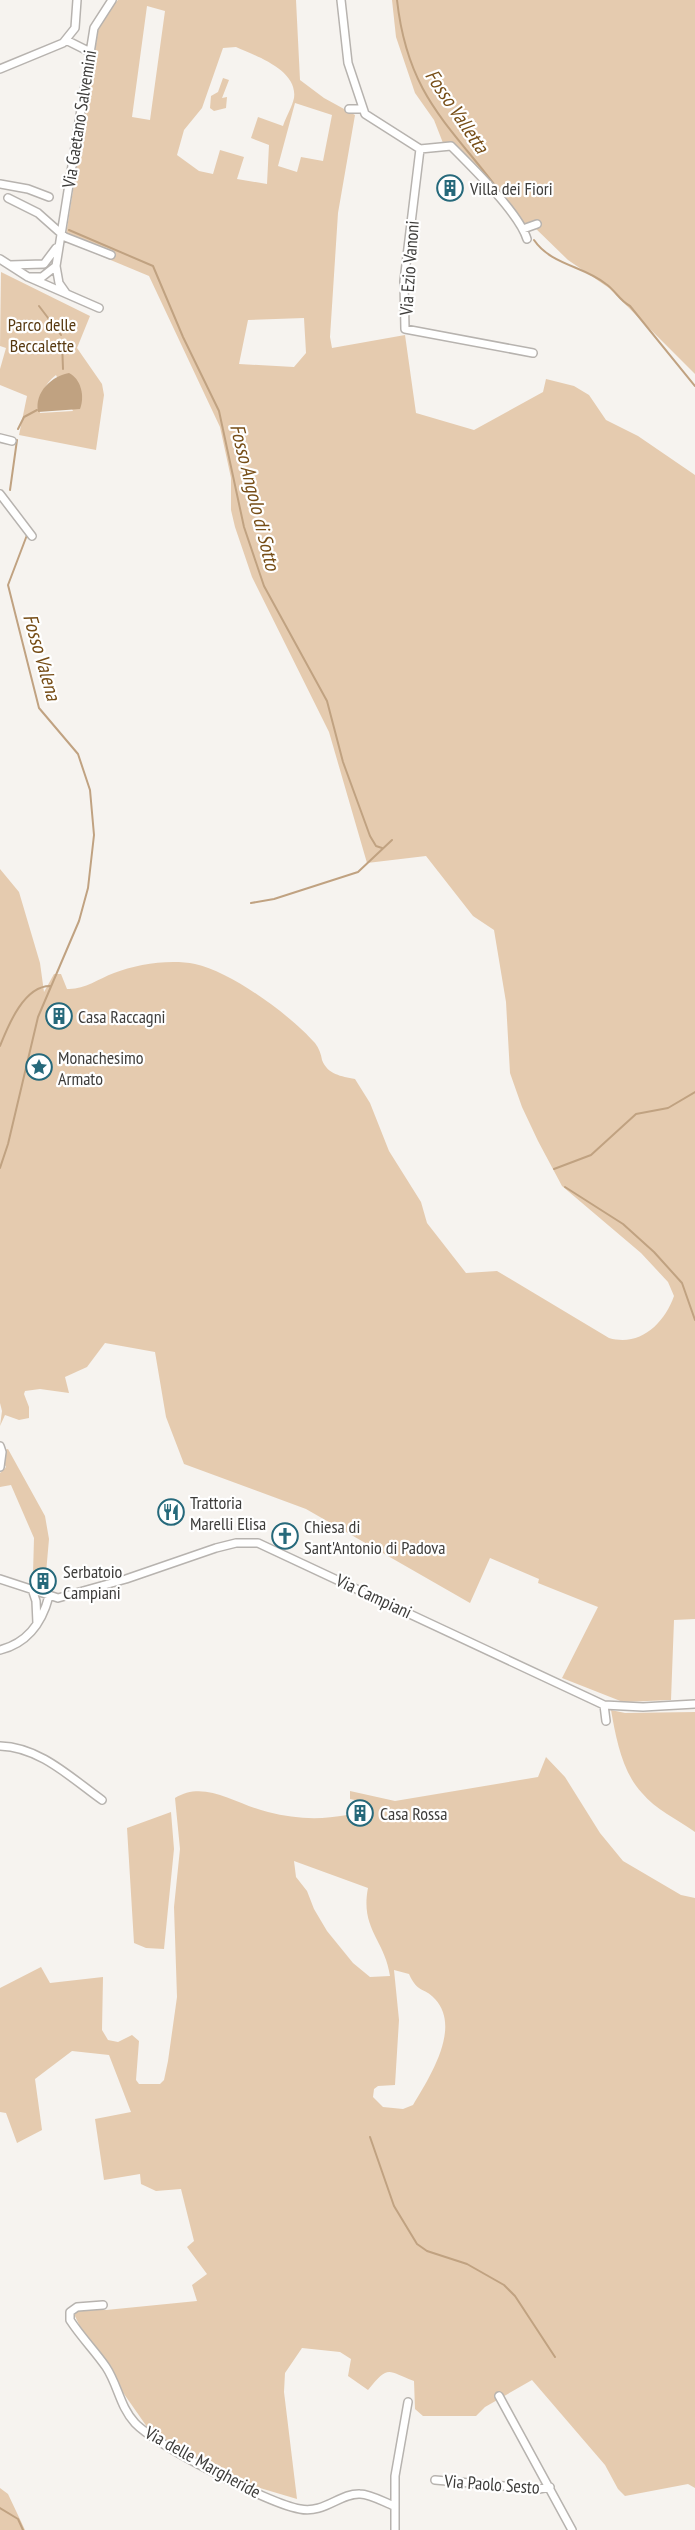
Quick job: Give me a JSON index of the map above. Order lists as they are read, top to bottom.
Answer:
{
  "streets": {
    "street": [
      "Via Gaetano Salvemini",
      "Via Ezio Vanoni",
      "Via Campiani",
      "Via delle Margheride",
      "Via Paolo Sesto"
    ]
  },
  "water": ["Fosso Valletta", "Fosso Angolo di Sotto", "Fosso Valena"],
  "parks": ["Parco delle Beccalette"],
  "places": {
    "building": [
      "Villa dei Fiori",
      "Casa Raccagni",
      "Serbatoio Campiani",
      "Casa Rossa"
    ],
    "place": ["Monachesimo Armato"],
    "restaurant": ["Trattoria Marelli Elisa"],
    "church": ["Chiesa di Sant'Antonio di Padova"]
  }
}
